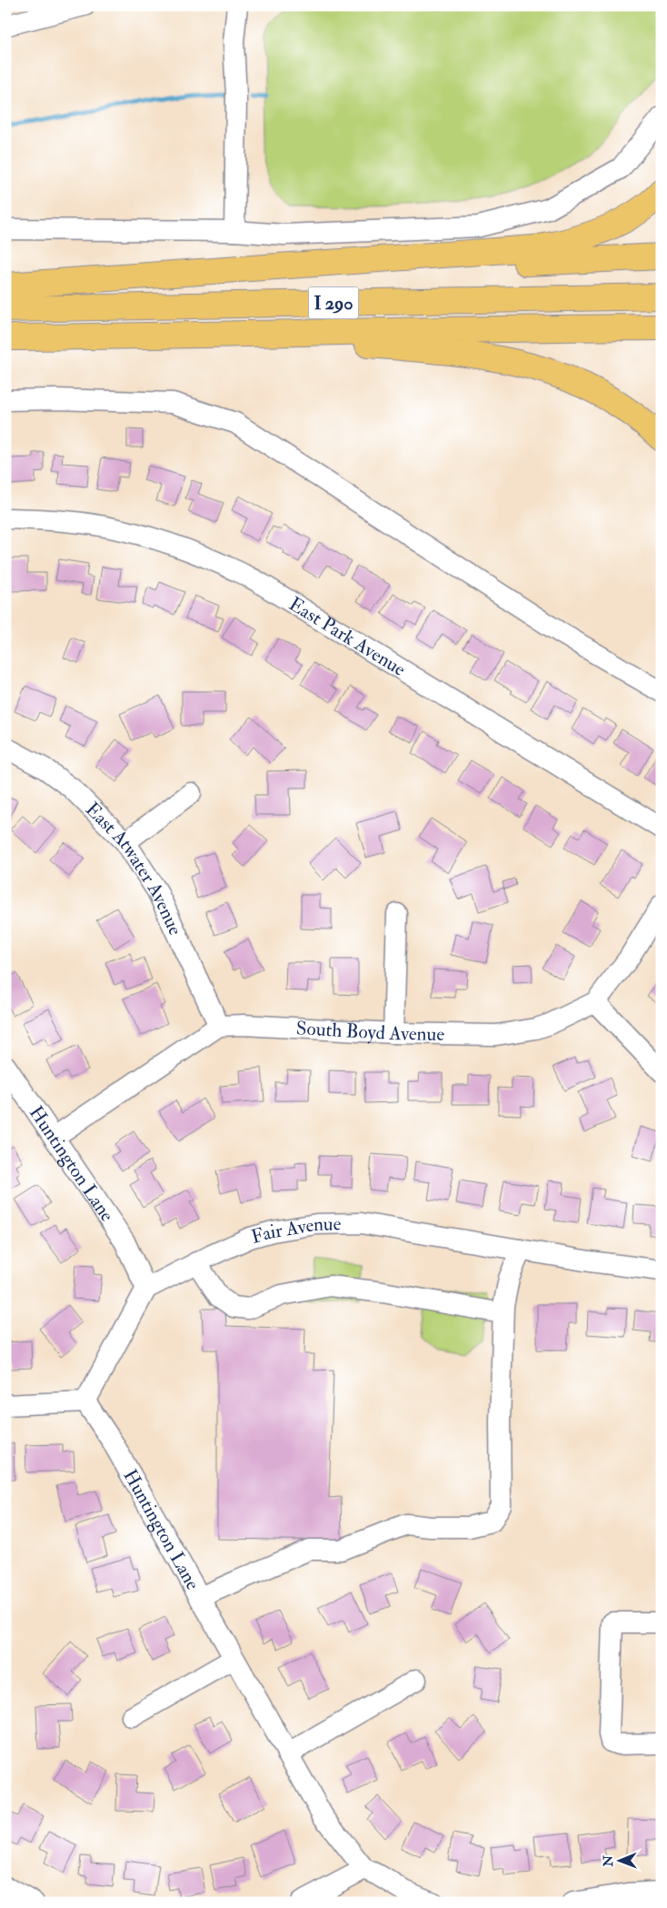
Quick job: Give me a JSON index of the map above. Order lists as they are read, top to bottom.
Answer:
{
  "streets": {
    "highway": ["I 290"],
    "street": [
      "East Park Avenue",
      "East Atwater Avenue",
      "South Boyd Avenue",
      "Huntington Lane",
      "Fair Avenue"
    ]
  },
  "crossings": [
    ["East Atwater Avenue", "South Boyd Avenue"],
    ["Huntington Lane", "Fair Avenue"]
  ],
  "north": "left"
}
